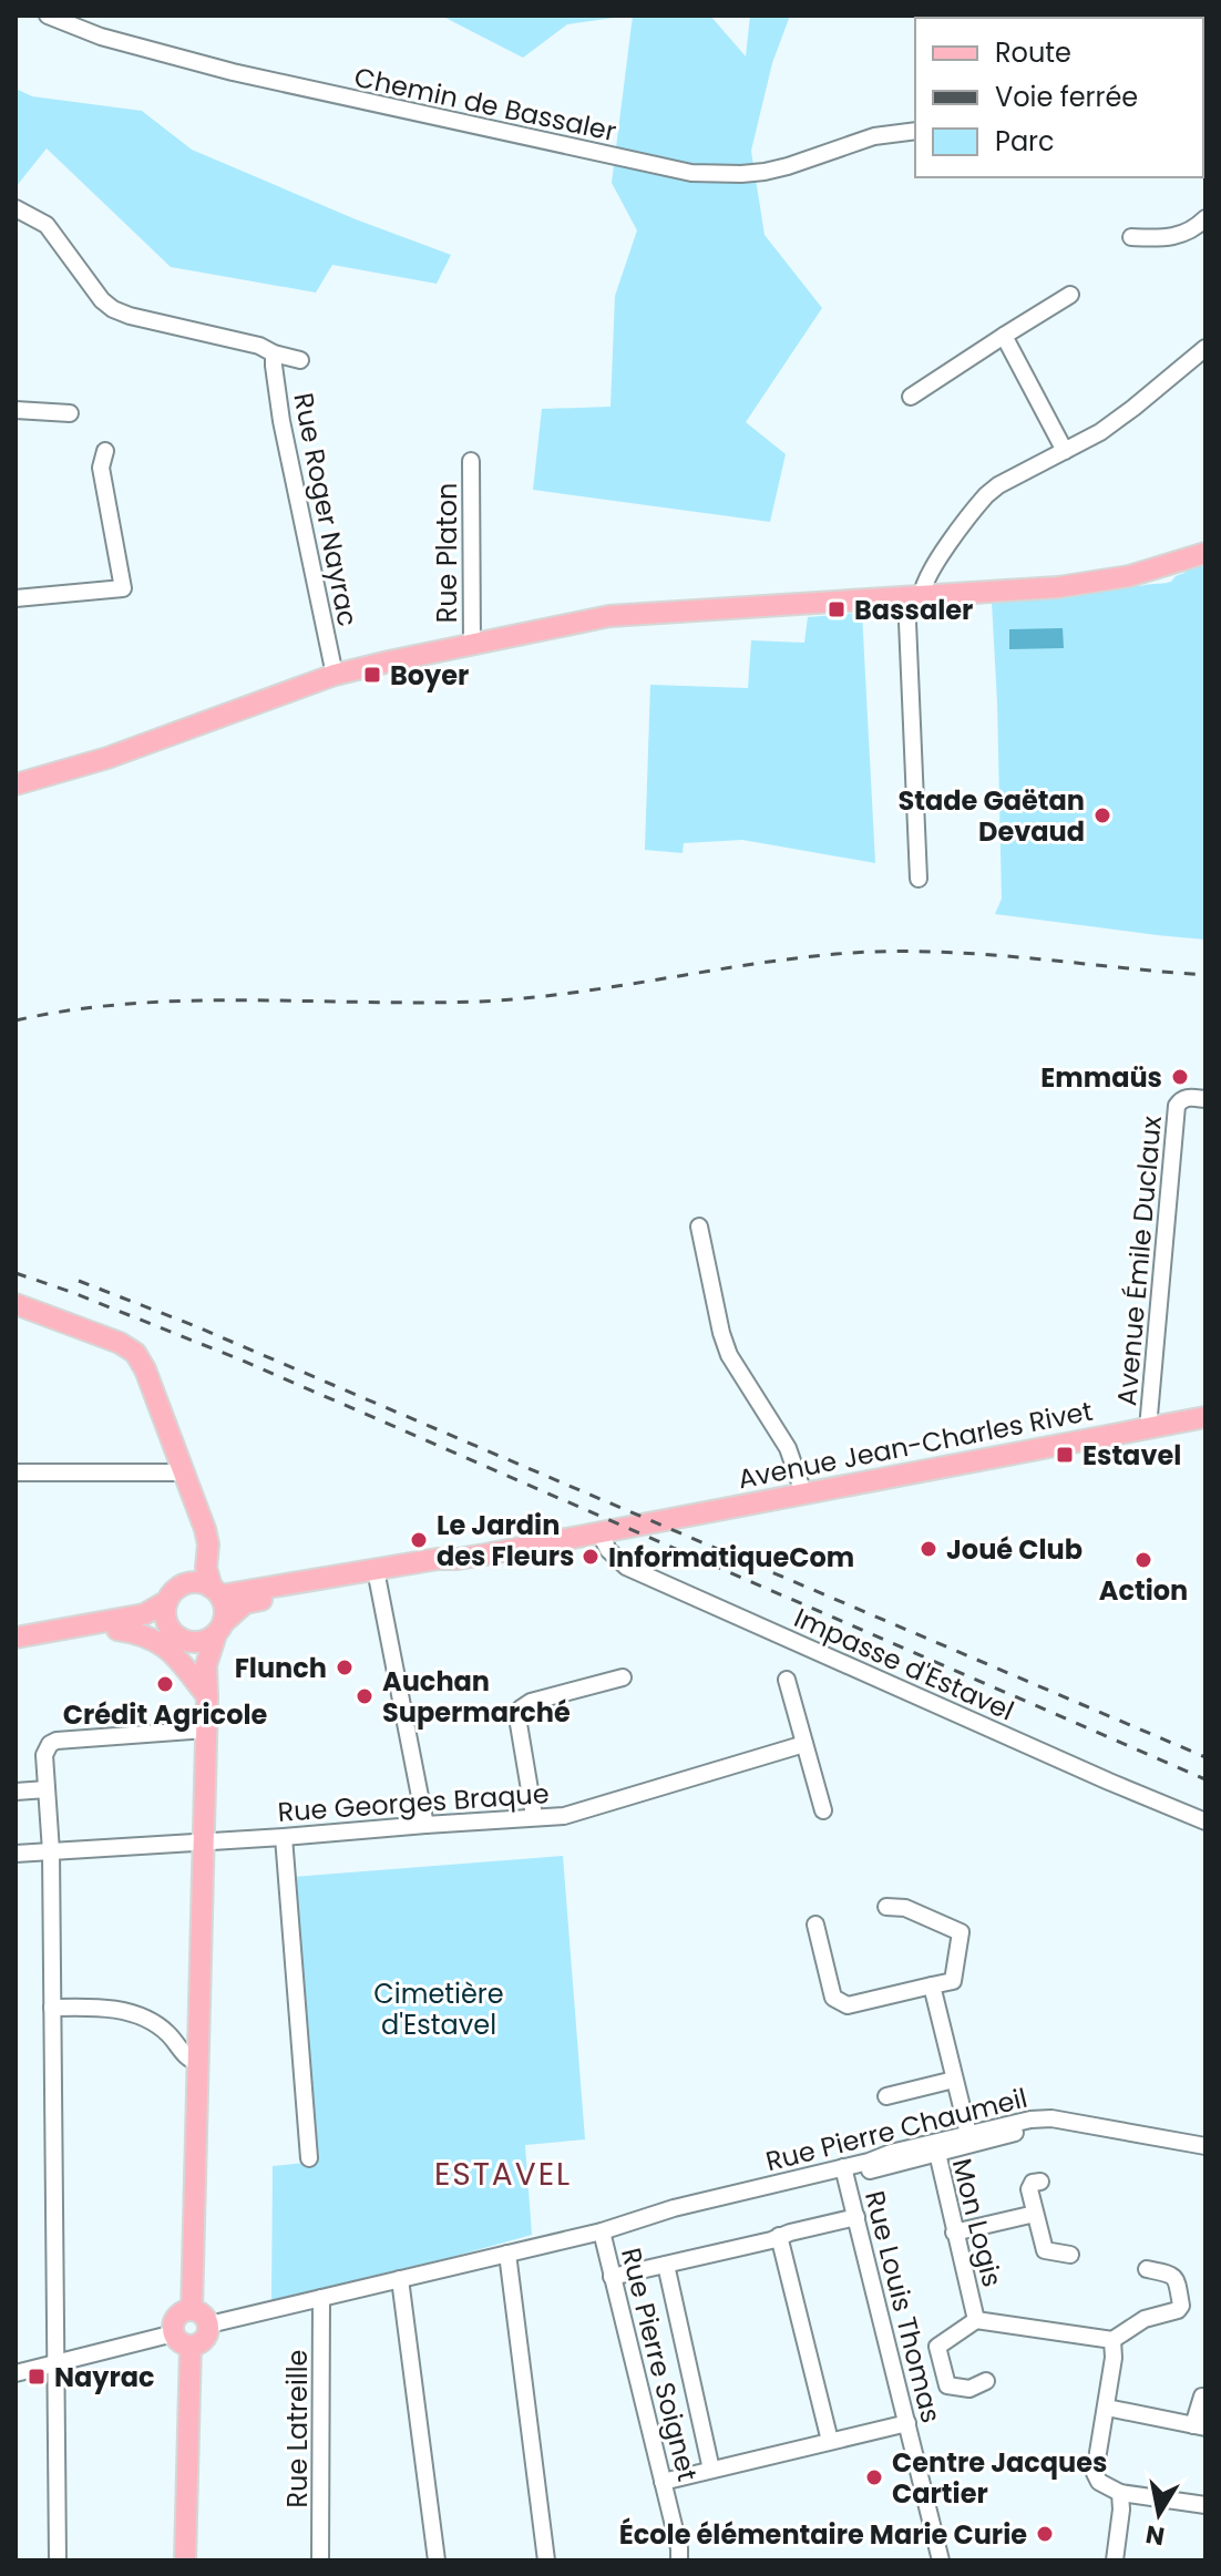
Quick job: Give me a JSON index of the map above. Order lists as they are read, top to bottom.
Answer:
{
  "streets": {
    "main road": ["Avenue Jean-Charles Rivet"],
    "street": [
      "Chemin de Bassaler",
      "Rue Roger Nayrac",
      "Rue Platon",
      "Avenue Émile Duclaux",
      "Impasse d'Estavel",
      "Rue Georges Braque",
      "Rue Pierre Chaumeil",
      "Mon Logis",
      "Rue Louis Thomas",
      "Rue Pierre Soignet",
      "Rue Latreille"
    ]
  },
  "crossings": [
    ["Avenue Émile Duclaux", "Avenue Jean-Charles Rivet"],
    ["Avenue Jean-Charles Rivet", "Impasse d'Estavel"],
    ["Rue Pierre Chaumeil", "Mon Logis"],
    ["Rue Pierre Chaumeil", "Rue Louis Thomas"],
    ["Rue Pierre Chaumeil", "Rue Pierre Soignet"],
    ["Rue Pierre Chaumeil", "Rue Latreille"]
  ],
  "districts": ["ESTAVEL"],
  "parks": ["Cimetière d'Estavel"],
  "places": {
    "transit": [
      "Bassaler",
      "Boyer",
      "Estavel",
      "Nayrac"
    ],
    "other": [
      "Stade Gaëtan Devaud",
      "Emmaüs",
      "Le Jardin des Fleurs",
      "Joué Club",
      "InformatiqueCom",
      "Action",
      "Flunch",
      "Crédit Agricole",
      "Auchan Supermarché",
      "Centre Jacques Cartier",
      "École élémentaire Marie Curie"
    ]
  },
  "legend": ["Route", "Voie ferrée", "Parc"],
  "north": "bottom"
}
